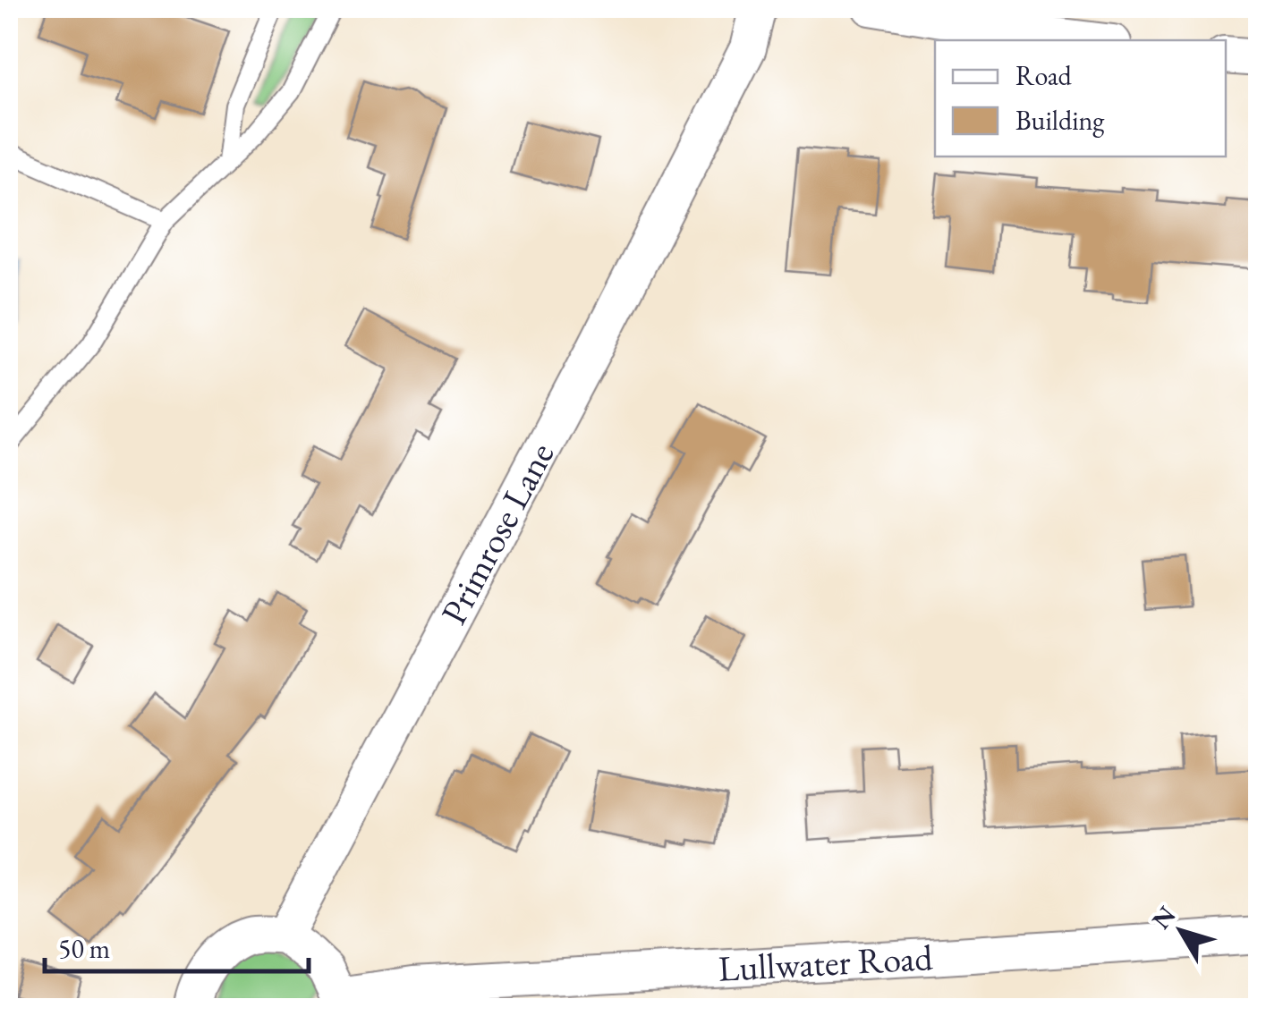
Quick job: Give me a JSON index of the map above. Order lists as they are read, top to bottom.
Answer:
{
  "streets": {
    "street": ["Primrose Lane", "Lullwater Road"]
  },
  "crossings": [
    ["Primrose Lane", "Lullwater Road"]
  ],
  "legend": ["Road", "Building"],
  "scale_bar": "50 m",
  "north": "top left"
}
